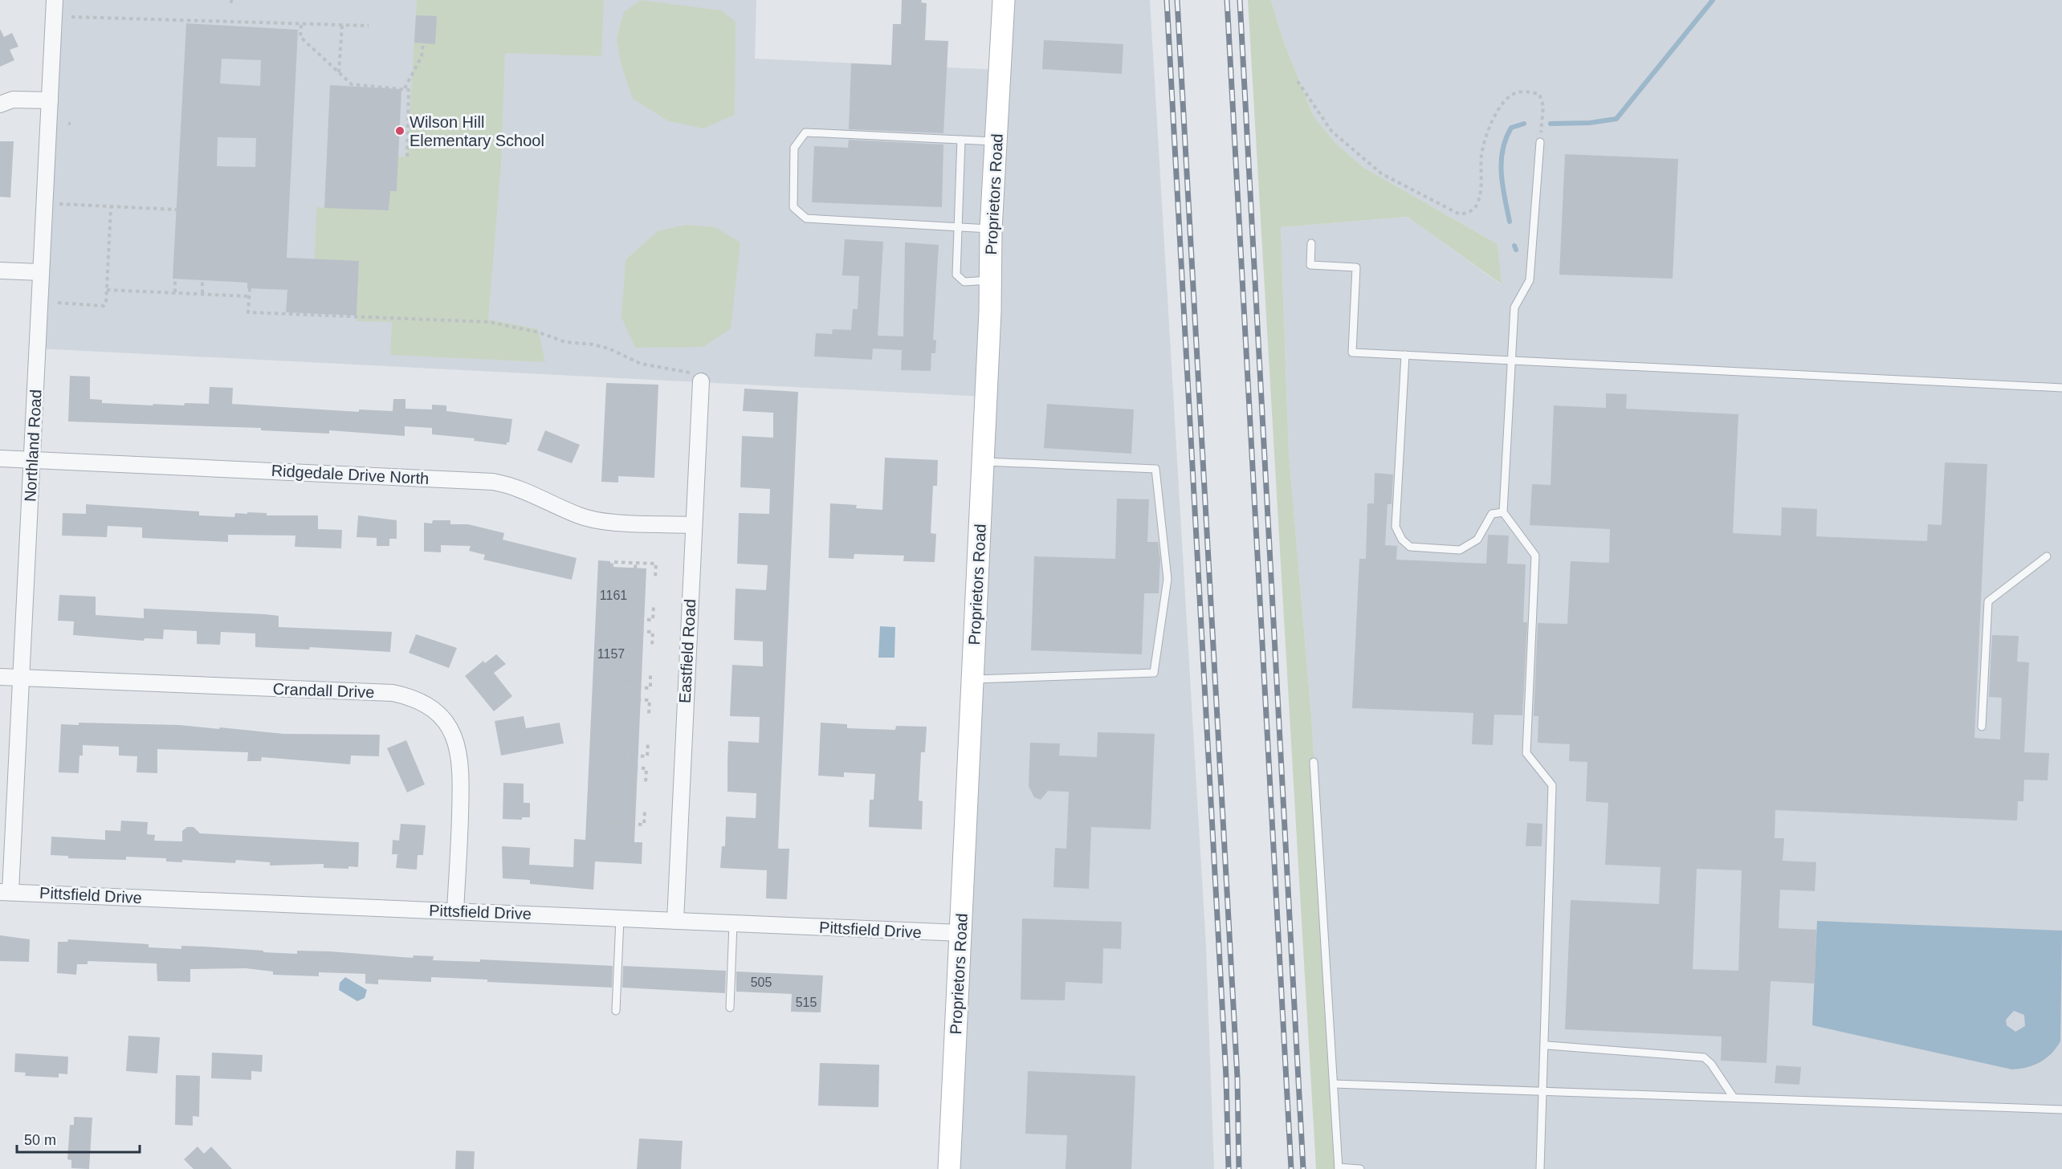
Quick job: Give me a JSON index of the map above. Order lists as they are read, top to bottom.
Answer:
{
  "streets": {
    "street": [
      "Proprietors Road",
      "Northland Road",
      "Ridgedale Drive North",
      "Eastfield Road",
      "Crandall Drive",
      "Pittsfield Drive"
    ]
  },
  "crossings": [
    ["Proprietors Road", "Pittsfield Drive"],
    ["Northland Road", "Ridgedale Drive North"],
    ["Northland Road", "Crandall Drive"],
    ["Northland Road", "Pittsfield Drive"],
    ["Ridgedale Drive North", "Eastfield Road"],
    ["Eastfield Road", "Pittsfield Drive"],
    ["Crandall Drive", "Pittsfield Drive"]
  ],
  "places": ["Wilson Hill Elementary School"],
  "house_numbers": [
    "1161",
    "1157",
    "505",
    "515"
  ],
  "scale_bar": "50 m"
}
